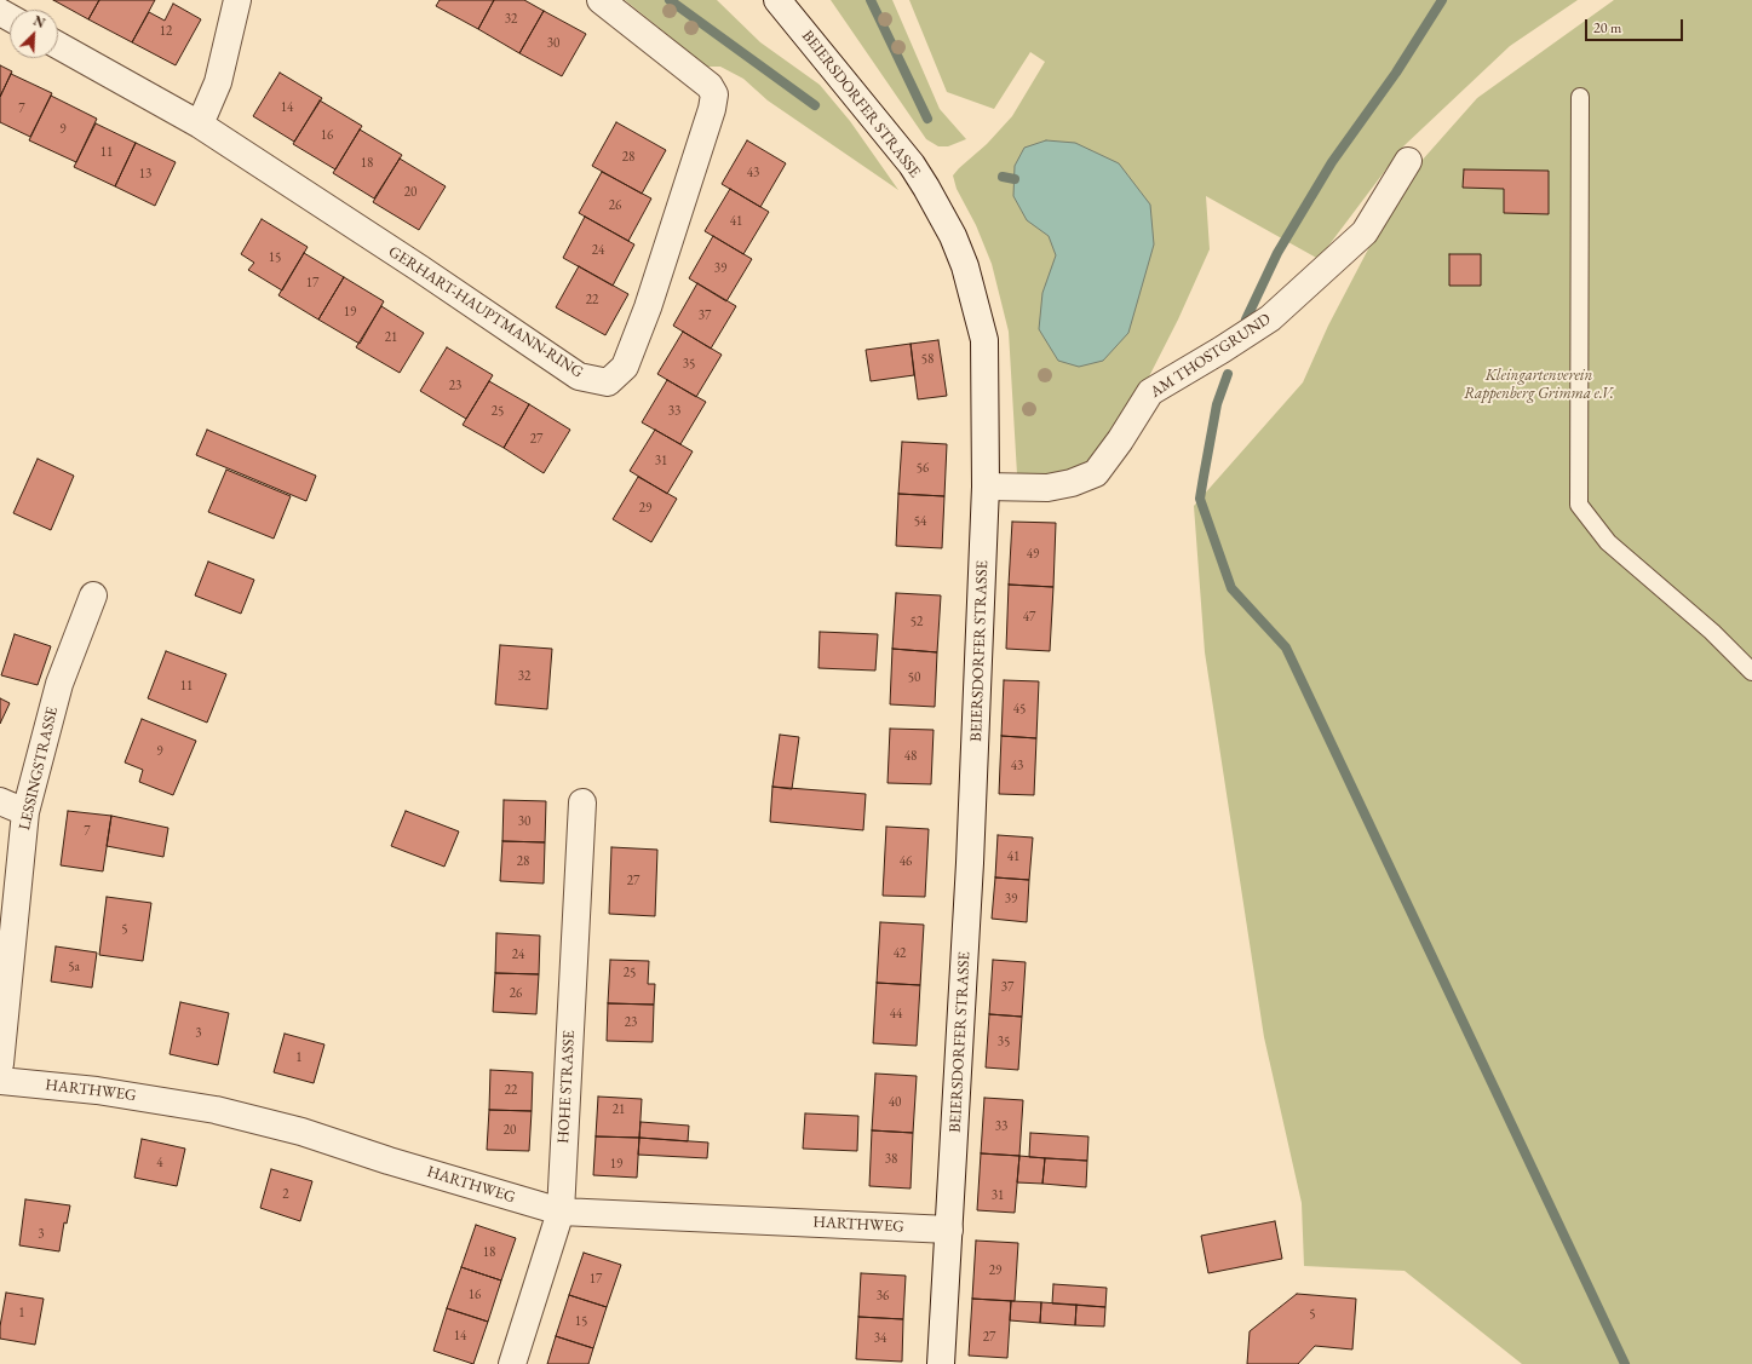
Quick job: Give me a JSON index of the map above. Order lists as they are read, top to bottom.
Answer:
{
  "streets": {
    "street": [
      "BEIERSDORFER STRASSE",
      "GERHART-HAUPTMANN-RING",
      "AM THOSTGRUND",
      "LESSINGSTRASSE",
      "HOHE STRASSE",
      "HARTHWEG"
    ]
  },
  "crossings": [
    ["BEIERSDORFER STRASSE", "AM THOSTGRUND"],
    ["BEIERSDORFER STRASSE", "HARTHWEG"],
    ["HOHE STRASSE", "HARTHWEG"]
  ],
  "parks": ["Kleingartenverein Rappenberg Grimma e.V."],
  "house_numbers": [
    "32",
    "12",
    "30",
    "14",
    "7",
    "9",
    "16",
    "11",
    "28",
    "18",
    "43",
    "13",
    "20",
    "26",
    "41",
    "24",
    "15",
    "39",
    "17",
    "22",
    "19",
    "37",
    "21",
    "58",
    "35",
    "23",
    "25",
    "33",
    "27",
    "31",
    "56",
    "29",
    "54",
    "49",
    "47",
    "52",
    "32",
    "50",
    "11",
    "45",
    "9",
    "48",
    "43",
    "30",
    "7",
    "41",
    "28",
    "46",
    "27",
    "39",
    "5",
    "42",
    "24",
    "5a",
    "25",
    "37",
    "26",
    "44",
    "23",
    "3",
    "35",
    "1",
    "22",
    "40",
    "21",
    "33",
    "20",
    "38",
    "4",
    "19",
    "2",
    "31",
    "3",
    "18",
    "29",
    "17",
    "16",
    "36",
    "1",
    "5",
    "15",
    "14",
    "27",
    "34"
  ],
  "scale_bar": "20 m",
  "north": "top right"
}
